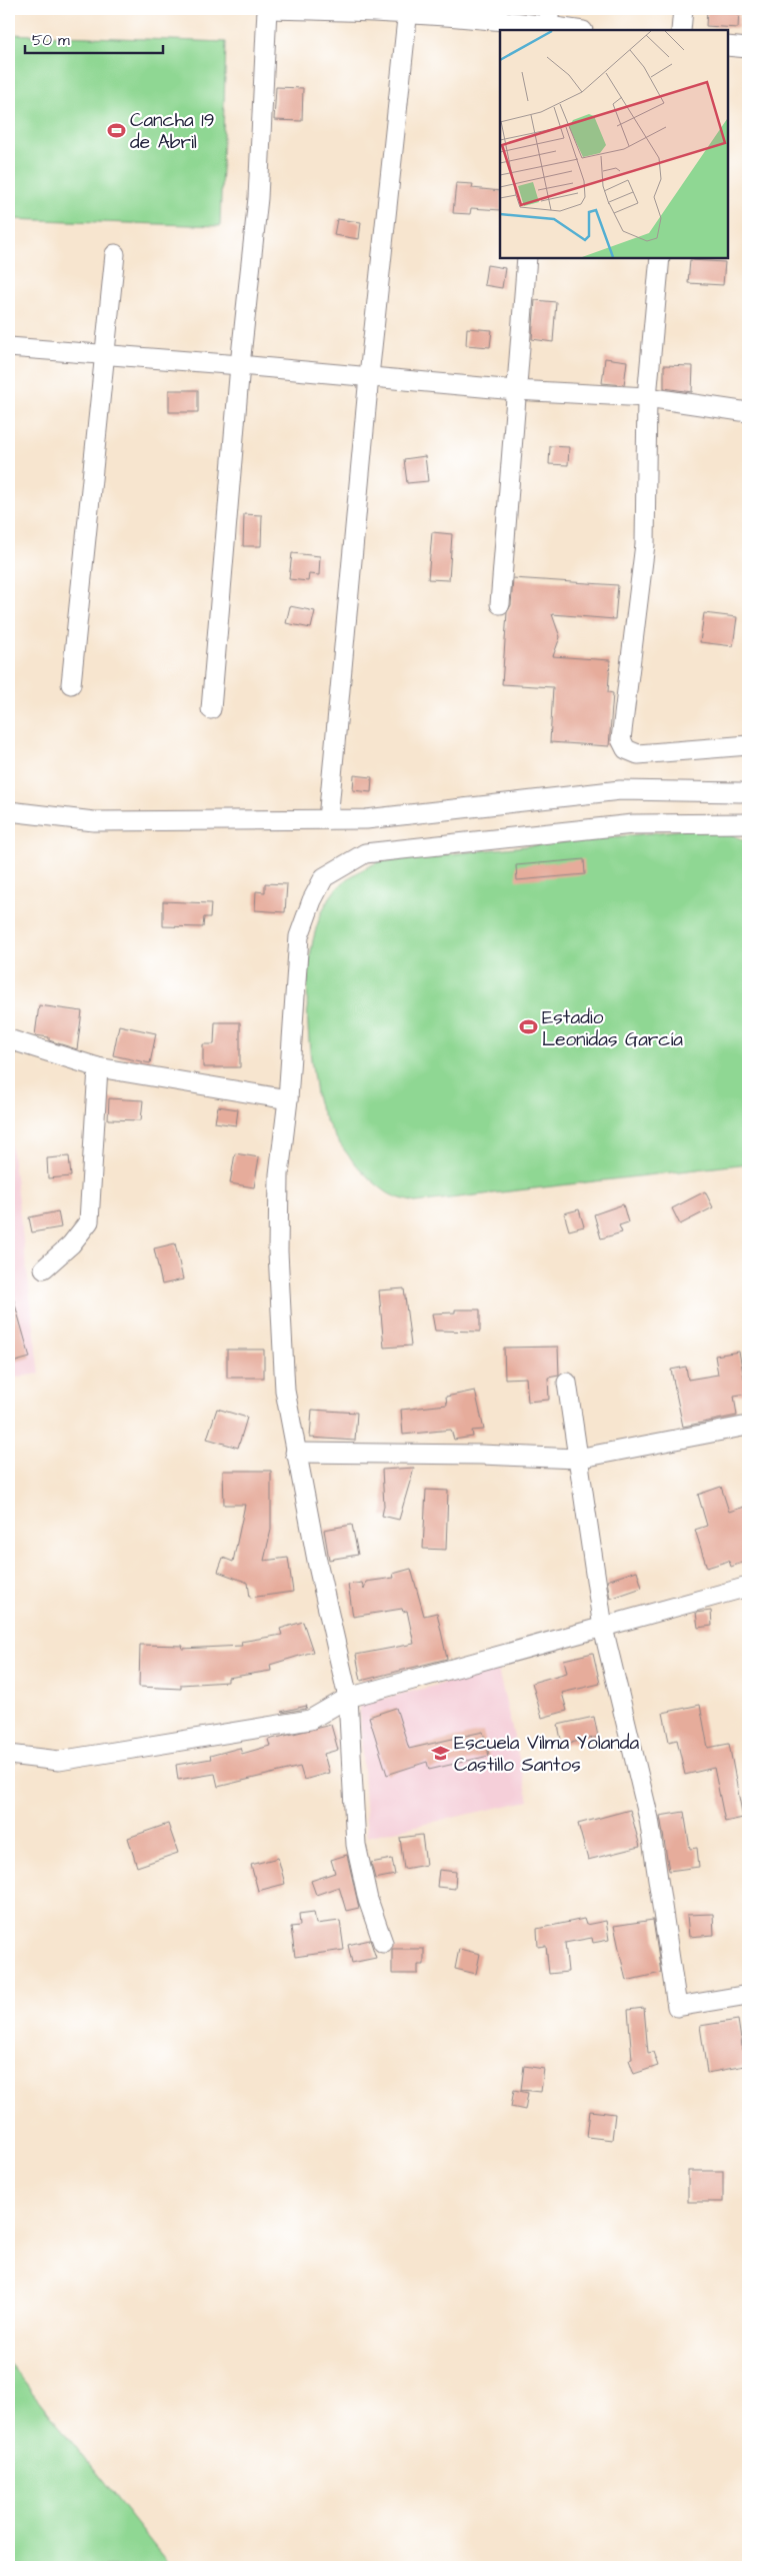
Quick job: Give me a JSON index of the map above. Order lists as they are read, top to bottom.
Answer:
{
  "places": {
    "sports": ["Cancha 19 de Abril", "Estadio Leonidas García"],
    "school or university": ["Escuela Vilma Yolanda Castillo Santos"]
  },
  "scale_bar": "50 m"
}
